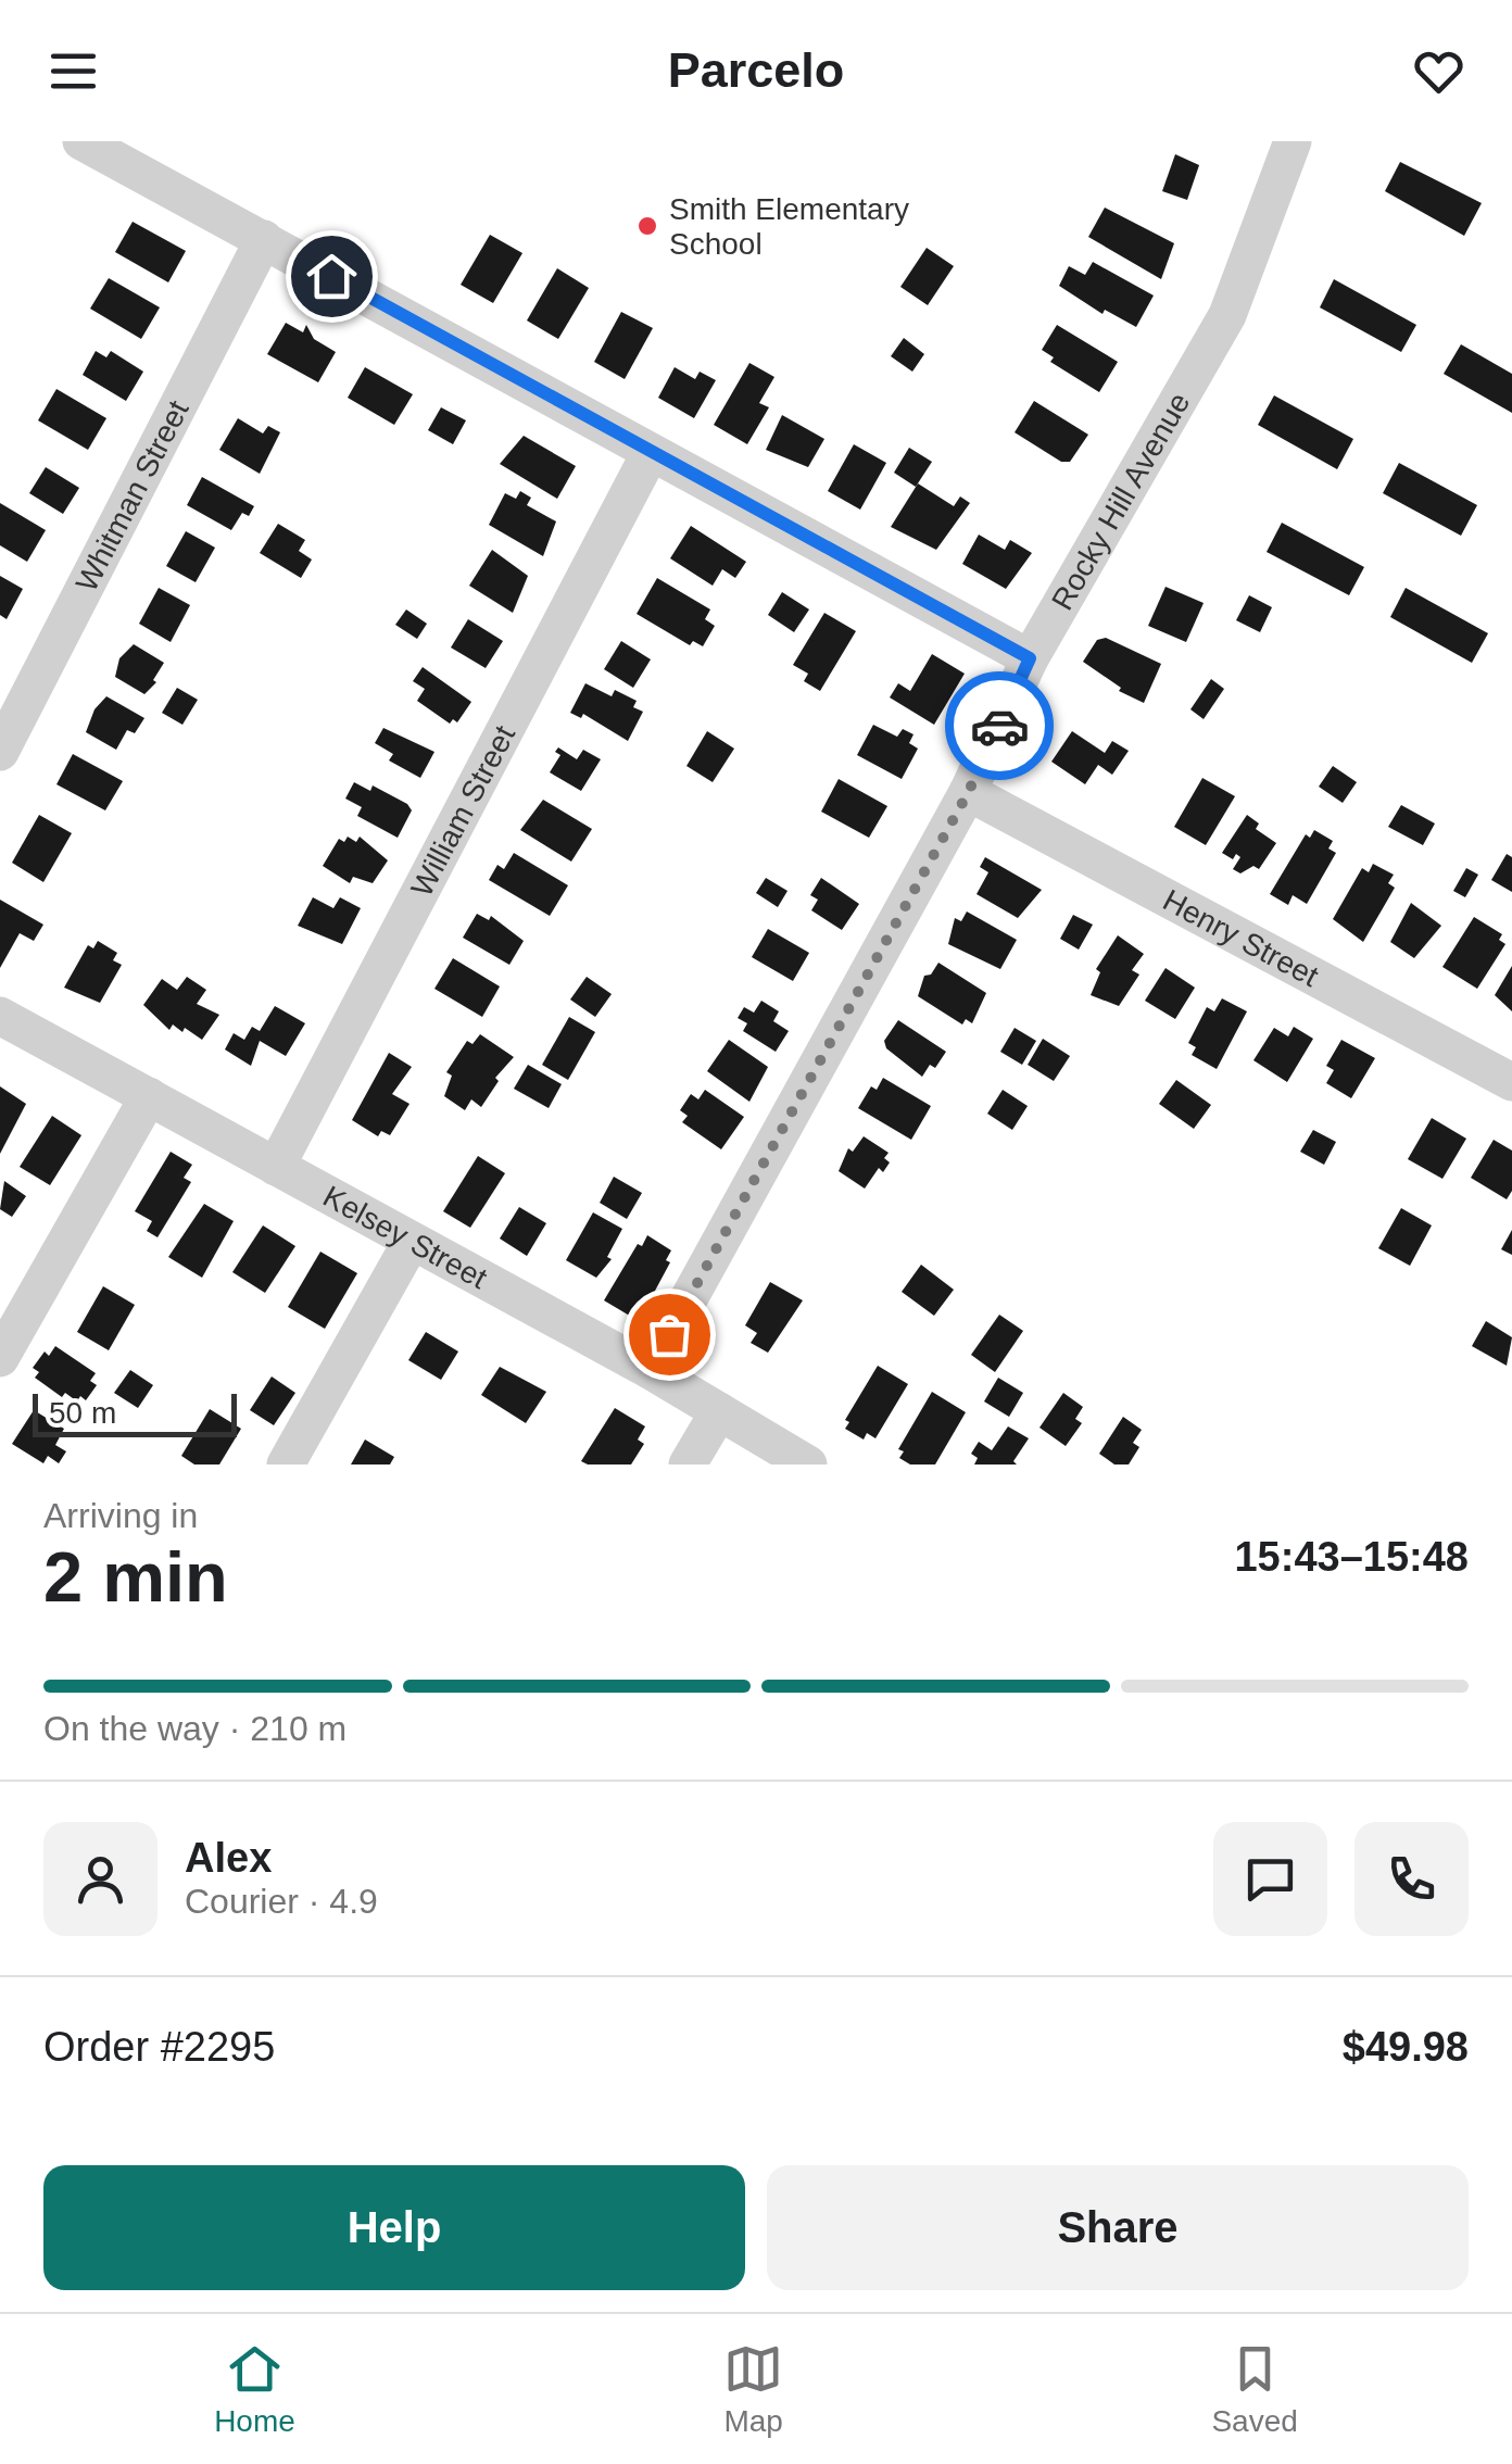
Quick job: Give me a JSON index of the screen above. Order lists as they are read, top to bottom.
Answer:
{
  "streets": {
    "street": [
      "Whitman Street",
      "Rocky Hill Avenue",
      "William Street",
      "Henry Street",
      "Kelsey Street"
    ]
  },
  "crossings": [
    ["Rocky Hill Avenue", "Henry Street"],
    ["Rocky Hill Avenue", "Kelsey Street"],
    ["William Street", "Kelsey Street"]
  ],
  "places": ["Smith Elementary School"],
  "scale_bar": "50 m",
  "page": {
    "header": "Parcelo",
    "scale": "50 m",
    "heading": ["2 min", "Arriving in", "15:43–15:48"],
    "panel": [
      "Alex",
      "Courier · 4.9",
      "Order #2295",
      "$49.98"
    ],
    "bar": "On the way · 210 m",
    "buttons": ["Help", "Share"],
    "tabs": ["Home", "Map", "Saved"]
  }
}
